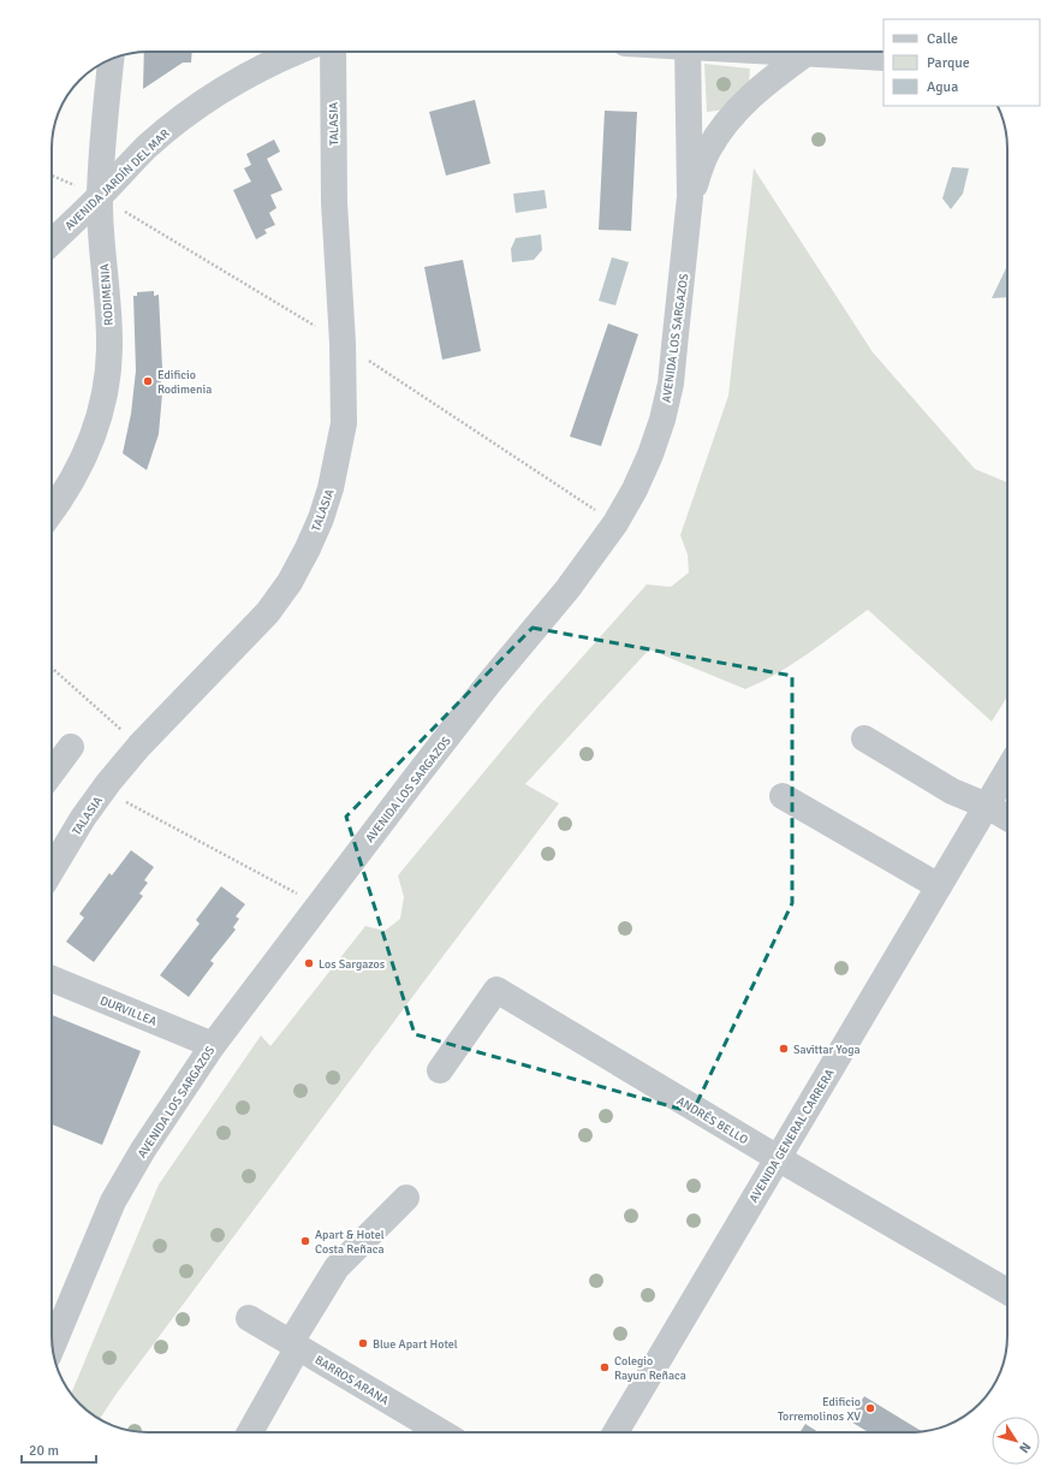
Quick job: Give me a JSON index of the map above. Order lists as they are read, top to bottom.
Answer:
{
  "streets": {
    "street": [
      "TALASIA",
      "AVENIDA JARDÍN DEL MAR",
      "RODIMENIA",
      "AVENIDA LOS SARGAZOS",
      "DURVILLEA",
      "ANDRÉS BELLO",
      "AVENIDA GENERAL CARRERA",
      "BARROS ARANA"
    ]
  },
  "crossings": [
    ["AVENIDA JARDÍN DEL MAR", "RODIMENIA"],
    ["AVENIDA LOS SARGAZOS", "DURVILLEA"],
    ["ANDRÉS BELLO", "AVENIDA GENERAL CARRERA"]
  ],
  "places": [
    "Edificio Rodimenia",
    "Los Sargazos",
    "Savittar Yoga",
    "Apart & Hotel Costa Reñaca",
    "Blue Apart Hotel",
    "Colegio Rayun Reñaca",
    "Edificio Torremolinos XV"
  ],
  "legend": ["Calle", "Parque", "Agua"],
  "scale_bar": "20 m",
  "north": "bottom right"
}
